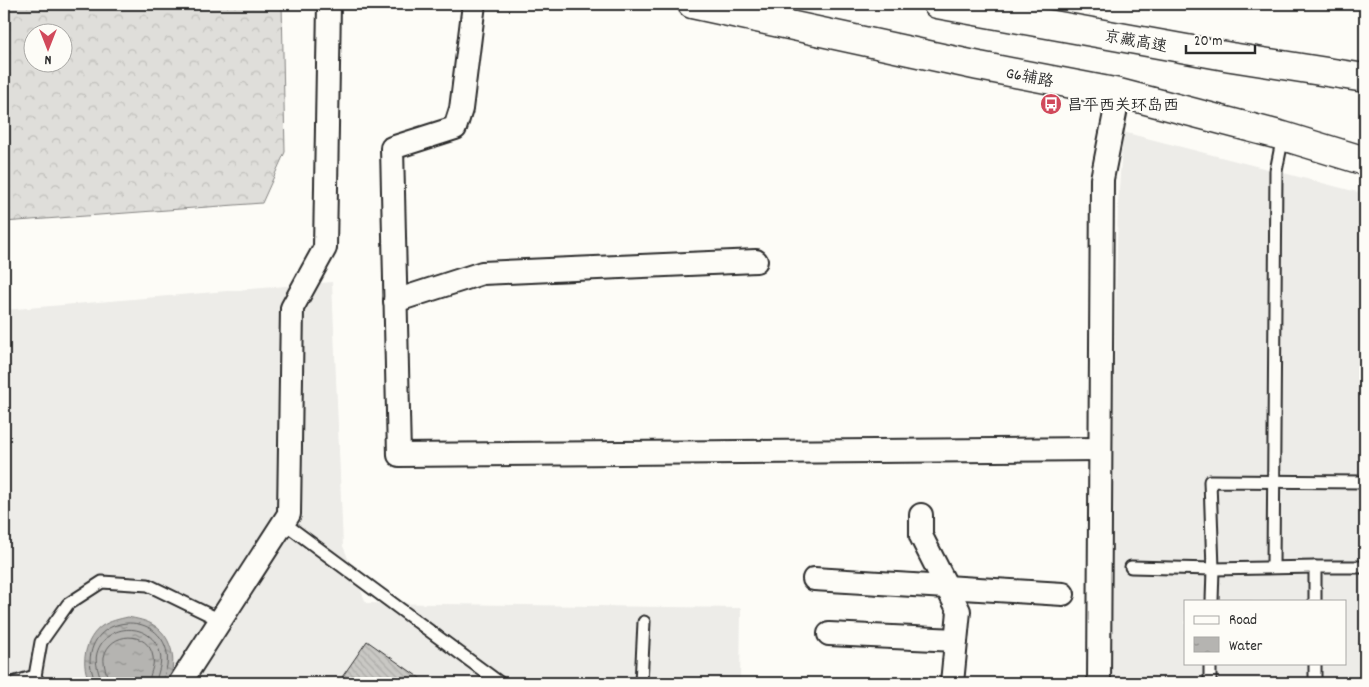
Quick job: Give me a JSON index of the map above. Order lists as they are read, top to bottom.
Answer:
{
  "streets": {
    "main road": ["京藏高速", "G6辅路"]
  },
  "places": {
    "bus stop": ["昌平西关环岛西"]
  },
  "legend": ["Road", "Water"],
  "scale_bar": "20 m",
  "north": "bottom"
}
